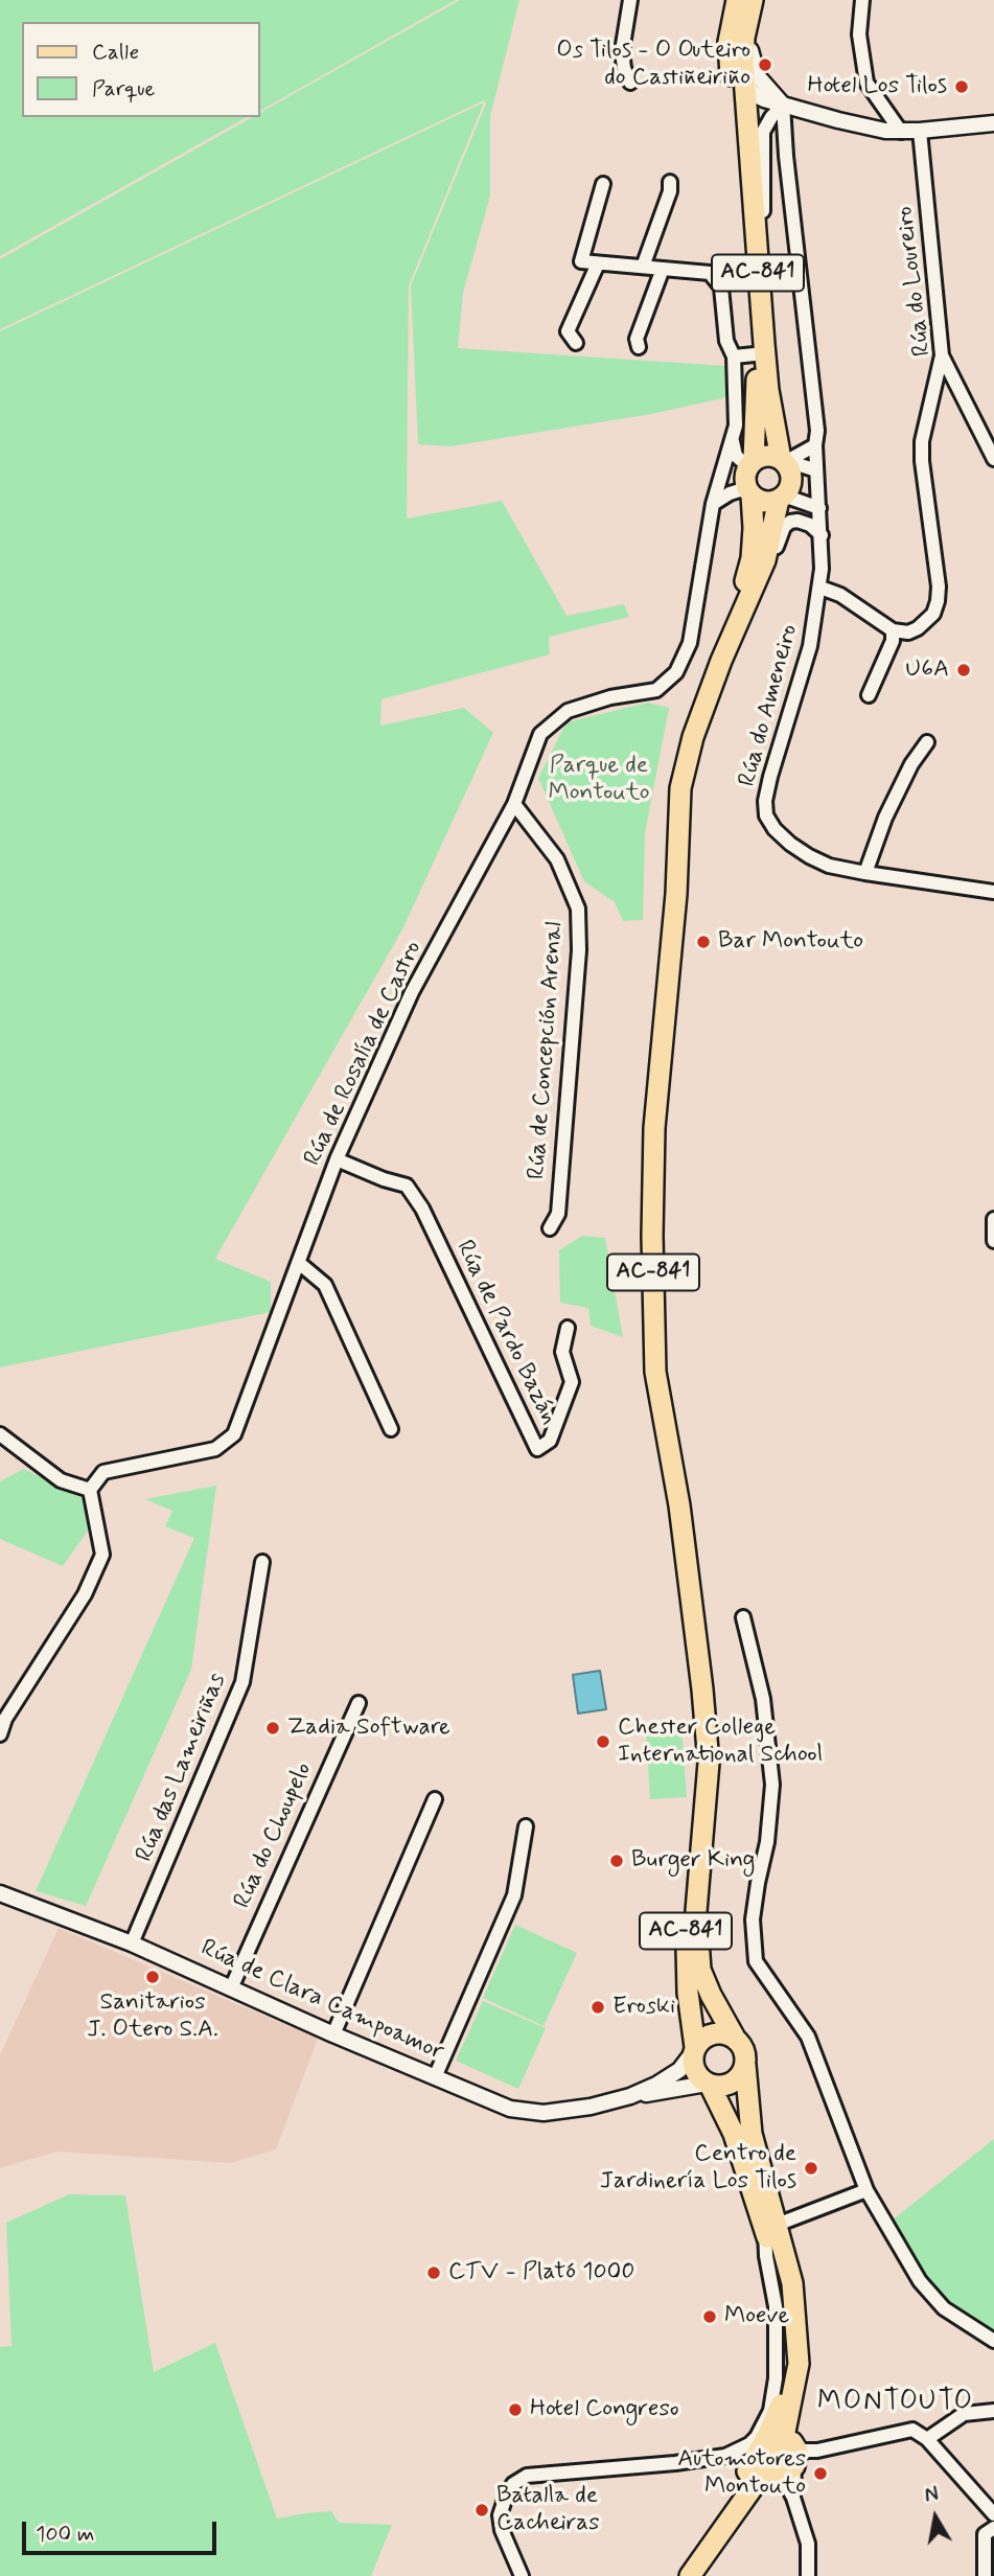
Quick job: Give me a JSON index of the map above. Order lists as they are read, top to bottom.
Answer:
{
  "streets": {
    "main road": ["AC-841"],
    "street": [
      "Rúa do Loureiro",
      "Rúa do Ameneiro",
      "Rúa de Concepción Arenal",
      "Rúa de Rosalía de Castro",
      "Rúa de Pardo Bazán",
      "Rúa das Lameiriñas",
      "Rúa do Choupelo",
      "Rúa de Clara Campoamor"
    ]
  },
  "crossings": [
    ["Rúa de Concepción Arenal", "Rúa de Rosalía de Castro"],
    ["Rúa de Rosalía de Castro", "Rúa de Pardo Bazán"],
    ["Rúa das Lameiriñas", "Rúa de Clara Campoamor"],
    ["Rúa do Choupelo", "Rúa de Clara Campoamor"]
  ],
  "districts": ["MONTOUTO"],
  "parks": ["Parque de Montouto"],
  "places": [
    "Os Tilos - O Outeiro do Castiñeiriño",
    "Hotel Los Tilos",
    "U6A",
    "Bar Montouto",
    "Zadia Software",
    "Chester College International School",
    "Burger King",
    "Sanitarios J. Otero S.A.",
    "Eroski",
    "Centro de Jardinería Los Tilos",
    "CTV - Plató 1000",
    "Moeve",
    "Hotel Congreso",
    "Automotores Montouto",
    "Batalla de Cacheiras"
  ],
  "legend": ["Calle", "Parque"],
  "scale_bar": "100 m",
  "north": "top"
}
